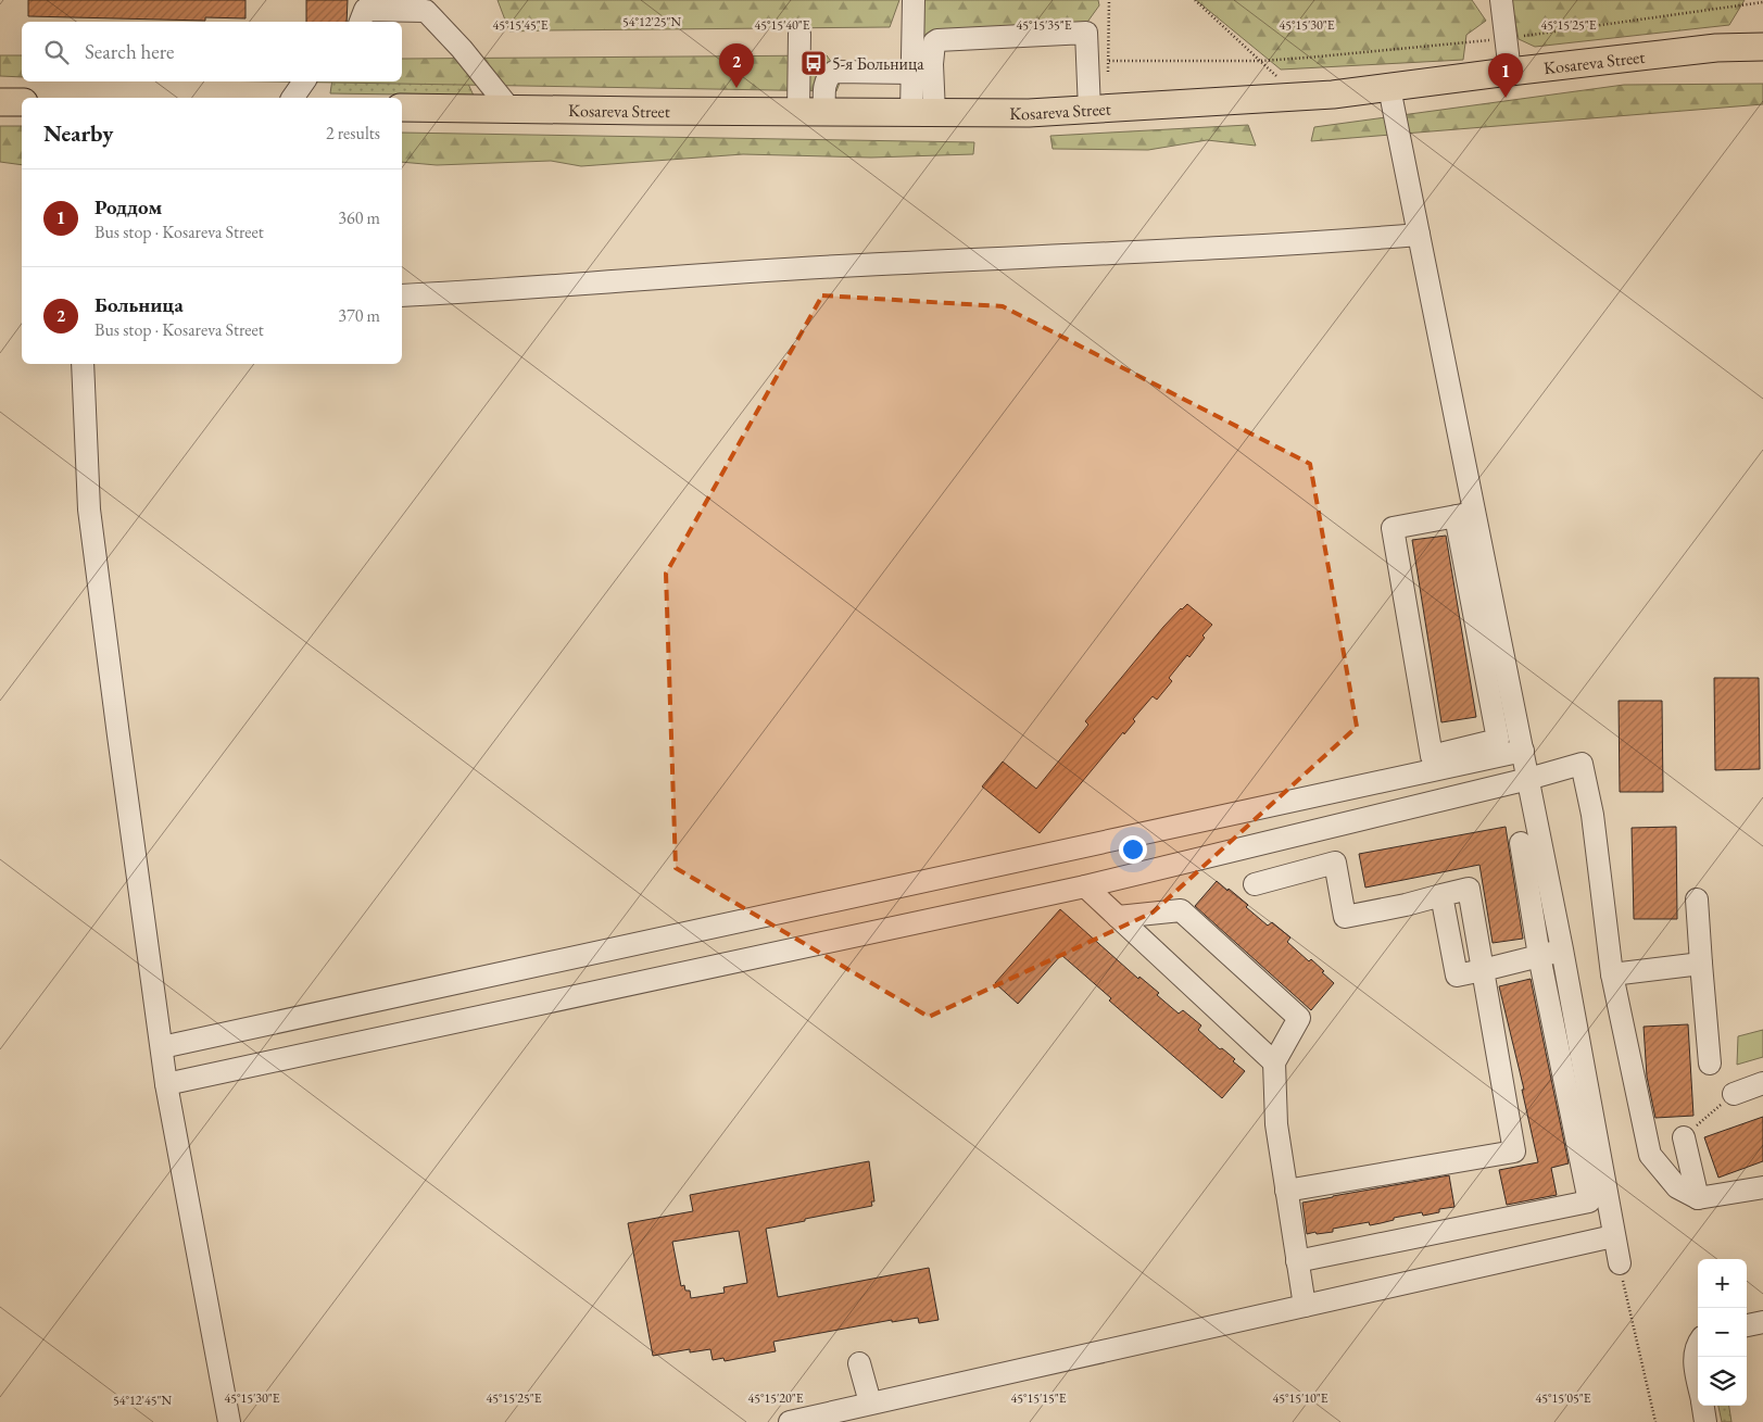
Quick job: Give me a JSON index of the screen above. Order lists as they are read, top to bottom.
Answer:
{
  "streets": {
    "main road": ["Kosareva Street"]
  },
  "places": {
    "bus stop": ["5-я Больница"]
  },
  "page": {
    "search": "Search here",
    "pins": ["2", "1"],
    "heading": ["Nearby", "2 results"],
    "list": [
      {
        "mark": "1",
        "name": "Роддом",
        "note": "Bus stop · Kosareva Street",
        "value": "360 m"
      },
      {
        "mark": "2",
        "name": "Больница",
        "note": "Bus stop · Kosareva Street",
        "value": "370 m"
      }
    ],
    "map_buttons": ["+", "−"]
  },
  "coordinates": [
    "54°12'25\"N",
    "45°15'45\"E",
    "45°15'40\"E",
    "45°15'35\"E",
    "45°15'30\"E",
    "45°15'25\"E",
    "45°15'20\"E",
    "45°15'15\"E",
    "45°15'10\"E",
    "45°15'05\"E",
    "54°12'45\"N"
  ]
}
